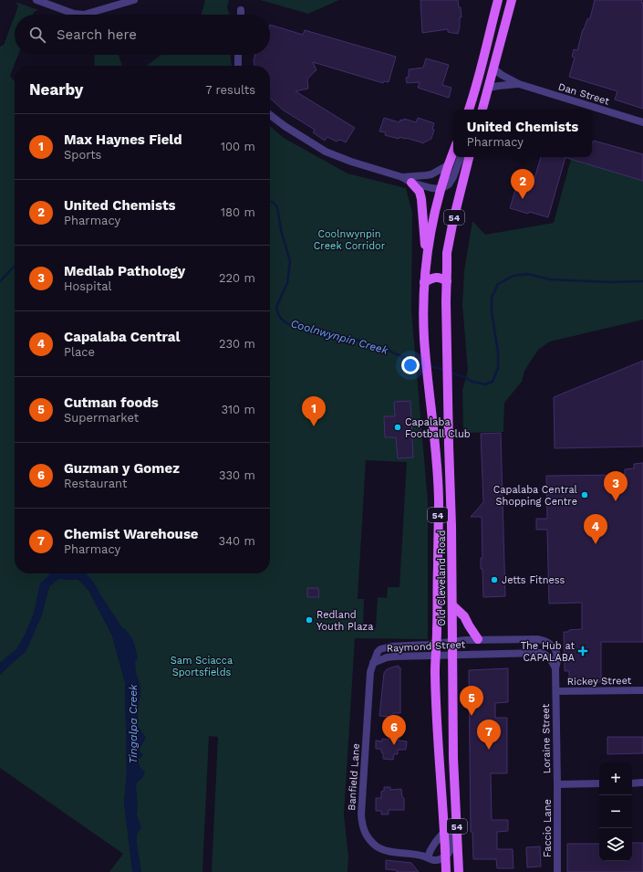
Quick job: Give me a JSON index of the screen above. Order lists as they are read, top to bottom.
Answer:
{
  "streets": {
    "main road": ["54", "Old Cleveland Road"],
    "street": [
      "Dan Street",
      "Raymond Street",
      "Rickey Street",
      "Loraine Street",
      "Banfield Lane",
      "Faccio Lane"
    ]
  },
  "crossings": [
    ["Old Cleveland Road", "Raymond Street"],
    ["Old Cleveland Road", "Banfield Lane"],
    ["Raymond Street", "Rickey Street"],
    ["Raymond Street", "Loraine Street"],
    ["Raymond Street", "Banfield Lane"],
    ["Rickey Street", "Loraine Street"],
    ["Loraine Street", "Faccio Lane"]
  ],
  "water": ["Coolnwynpin Creek", "Tingalpa Creek"],
  "parks": ["Coolnwynpin Creek Corridor", "Sam Sciacca Sportsfields"],
  "places": {
    "other": [
      "Capalaba Football Club",
      "Capalaba Central Shopping Centre",
      "Jetts Fitness",
      "Redland Youth Plaza"
    ],
    "health": ["The Hub at CAPALABA"]
  },
  "page": {
    "search": "Search here",
    "heading": ["Nearby", "7 results"],
    "popup": ["United Chemists", "Pharmacy"],
    "list": [
      {
        "mark": "1",
        "name": "Max Haynes Field",
        "note": "Sports",
        "value": "100 m"
      },
      {
        "mark": "2",
        "name": "United Chemists",
        "note": "Pharmacy",
        "value": "180 m"
      },
      {
        "mark": "3",
        "name": "Medlab Pathology",
        "note": "Hospital",
        "value": "220 m"
      },
      {
        "mark": "4",
        "name": "Capalaba Central",
        "note": "Place",
        "value": "230 m"
      },
      {
        "mark": "5",
        "name": "Cutman foods",
        "note": "Supermarket",
        "value": "310 m"
      },
      {
        "mark": "6",
        "name": "Guzman y Gomez",
        "note": "Restaurant",
        "value": "330 m"
      },
      {
        "mark": "7",
        "name": "Chemist Warehouse",
        "note": "Pharmacy",
        "value": "340 m"
      }
    ],
    "pins": [
      "2",
      "1",
      "3",
      "4",
      "5",
      "6",
      "7"
    ],
    "map_buttons": ["+", "−"]
  }
}
